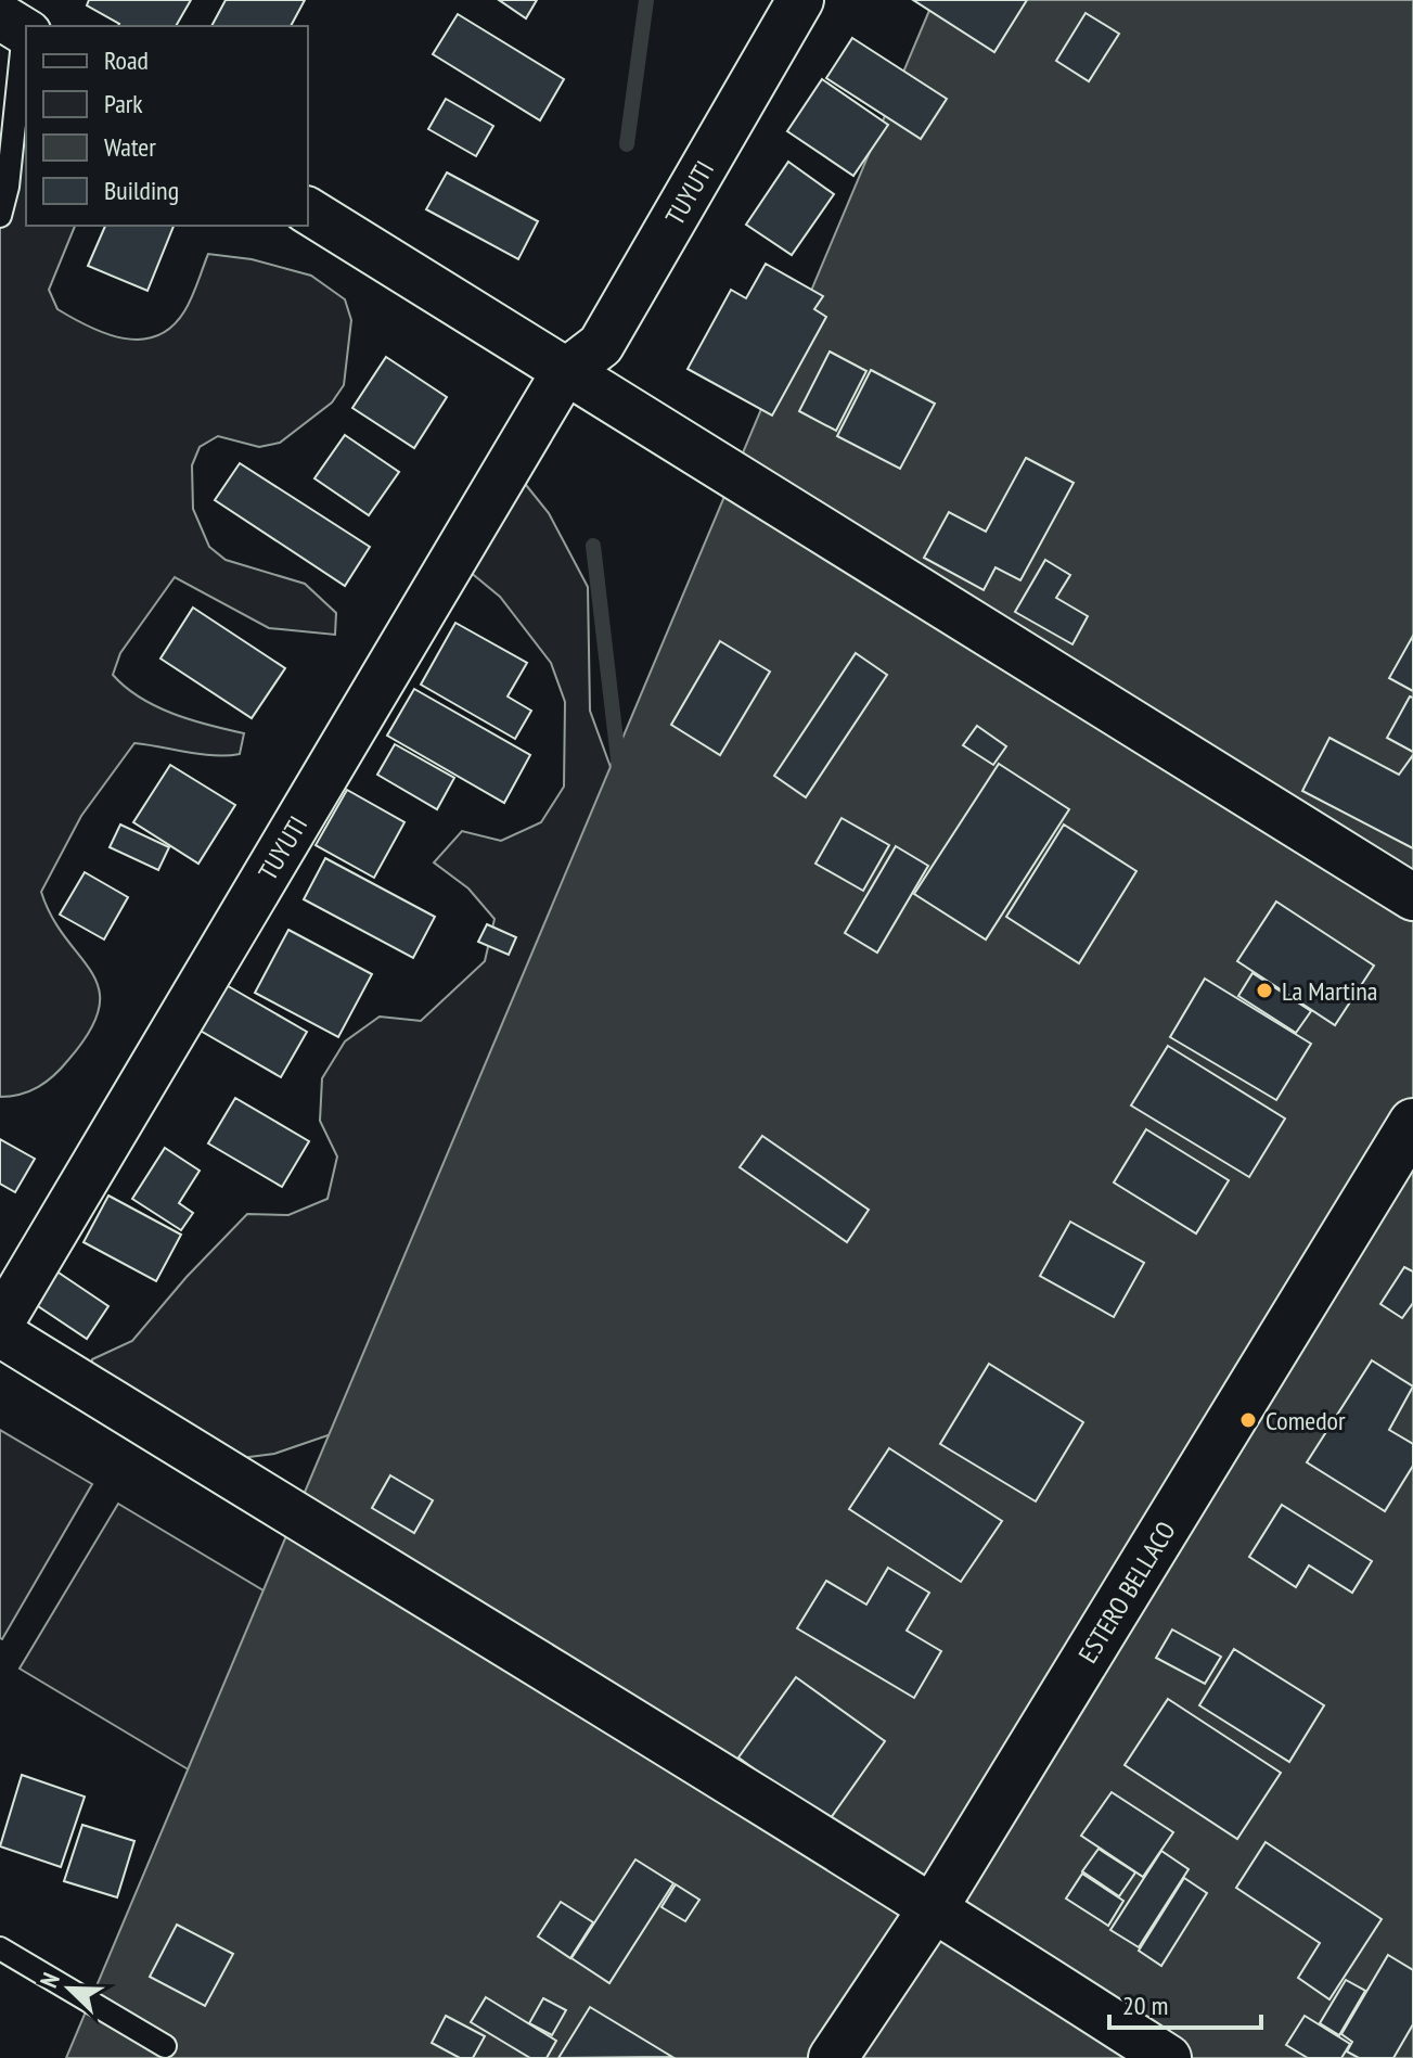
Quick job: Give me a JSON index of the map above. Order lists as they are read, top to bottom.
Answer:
{
  "streets": {
    "street": ["TUYUTI", "ESTERO BELLACO"]
  },
  "places": ["La Martina", "Comedor"],
  "legend": [
    "Road",
    "Park",
    "Water",
    "Building"
  ],
  "scale_bar": "20 m",
  "north": "top left"
}
